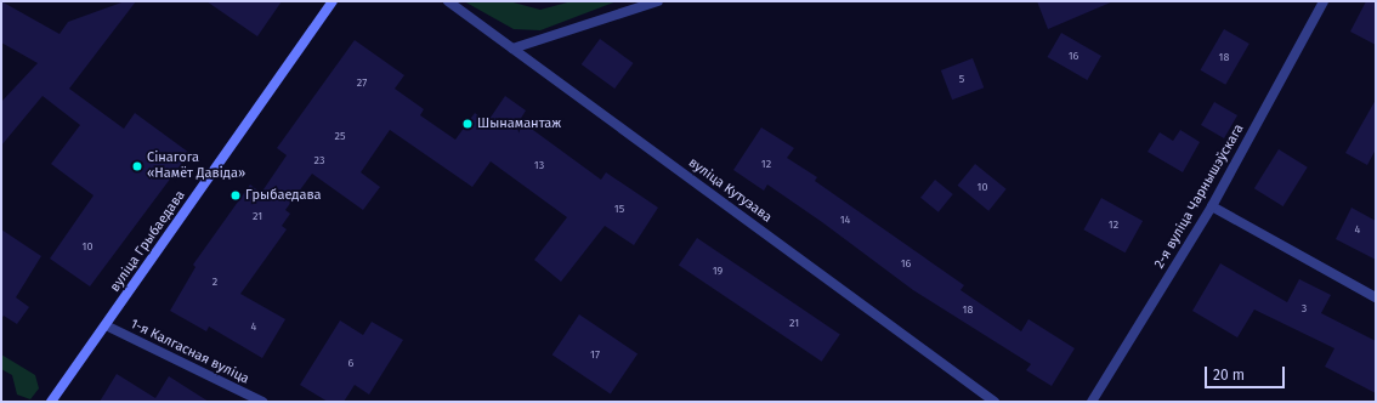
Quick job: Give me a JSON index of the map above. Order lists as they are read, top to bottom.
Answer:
{
  "streets": {
    "street": [
      "вуліца Кутузава",
      "2-я вуліца Чарнышэўскага",
      "вуліца Грыбаедава",
      "1-я Калгасная вуліца"
    ]
  },
  "crossings": [
    ["вуліца Грыбаедава", "1-я Калгасная вуліца"]
  ],
  "places": ["Шынамантаж", "Сінагога «Намёт Давіда»", "Грыбаедава"],
  "house_numbers": [
    "16",
    "18",
    "5",
    "27",
    "25",
    "23",
    "12",
    "13",
    "10",
    "15",
    "21",
    "14",
    "12",
    "4",
    "10",
    "16",
    "19",
    "2",
    "3",
    "18",
    "21",
    "4",
    "17",
    "6"
  ],
  "scale_bar": "20 m"
}
